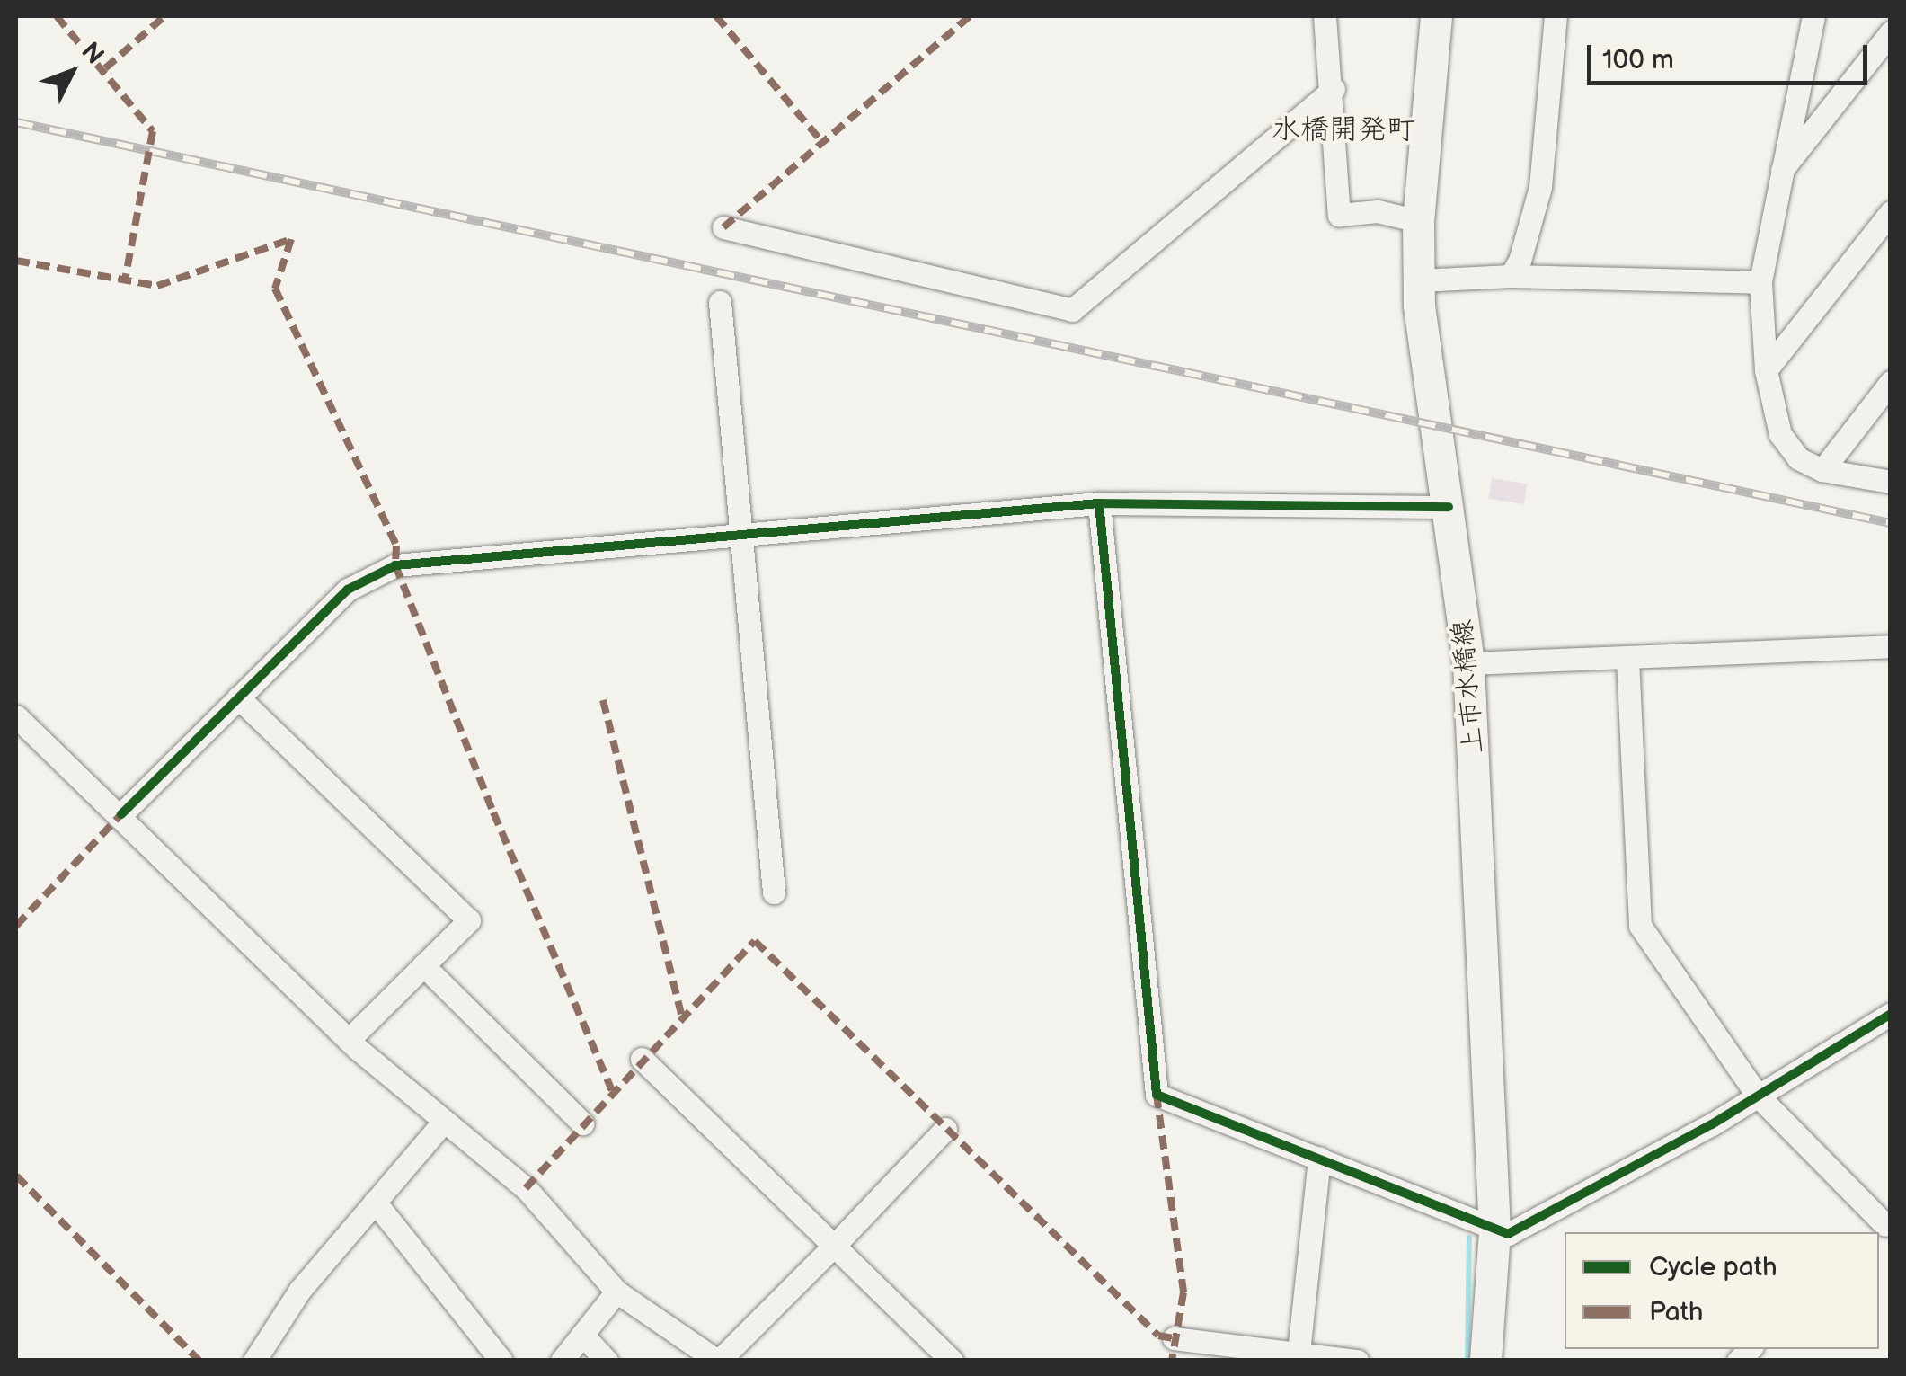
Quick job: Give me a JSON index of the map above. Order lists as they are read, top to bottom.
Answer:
{
  "streets": {
    "main road": ["上市水橋線"]
  },
  "districts": ["水橋開発町"],
  "legend": ["Cycle path", "Path"],
  "scale_bar": "100 m",
  "north": "top right"
}
